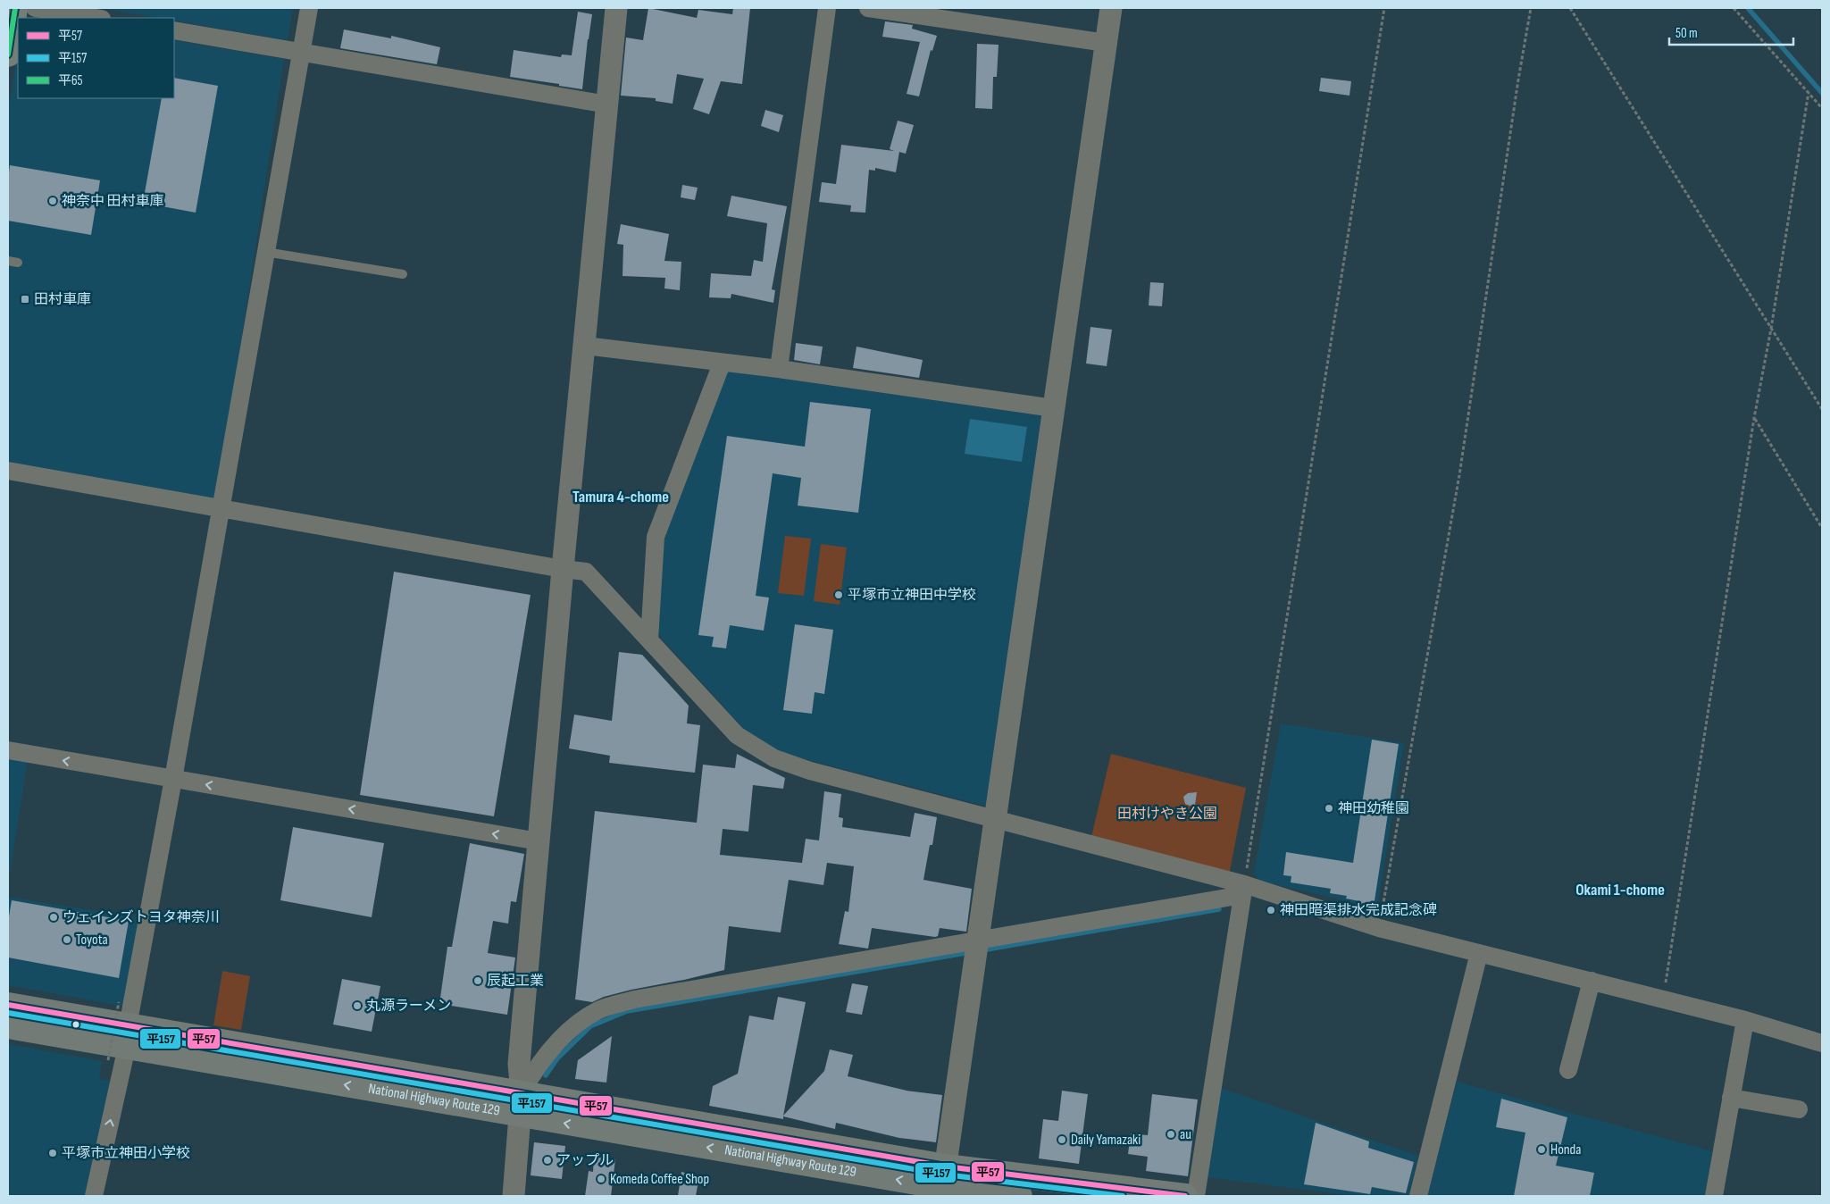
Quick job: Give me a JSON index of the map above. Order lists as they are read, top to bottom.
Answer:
{
  "streets": {
    "highway": ["National Highway Route 129"]
  },
  "districts": ["Tamura 4-chome", "Okami 1-chome"],
  "parks": ["田村けやき公園"],
  "places": {
    "other": [
      "神奈中 田村車庫",
      "平塚市立神田中学校",
      "神田幼稚園",
      "神田暗渠排水完成記念碑",
      "ウェインズトヨタ神奈川",
      "Toyota",
      "辰起工業",
      "丸源ラーメン",
      "au",
      "Daily Yamazaki",
      "Honda",
      "平塚市立神田小学校",
      "アップル",
      "Komeda Coffee Shop"
    ],
    "transit": ["田村車庫"]
  },
  "lines": ["transit line 平65", "transit line 平57", "transit line 平157"],
  "legend": ["平57", "平157", "平65"],
  "scale_bar": "50 m"
}
